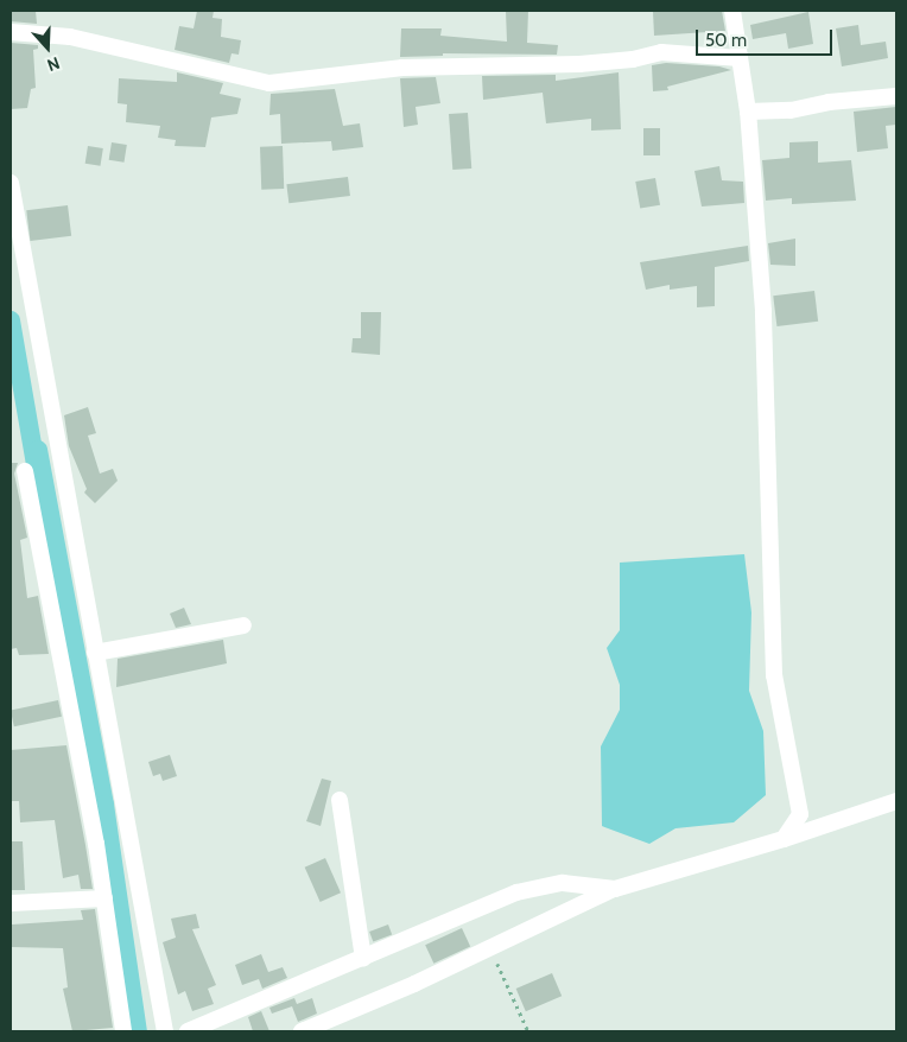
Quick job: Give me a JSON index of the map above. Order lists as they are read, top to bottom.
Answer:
{
  "scale_bar": "50 m",
  "north": "bottom"
}
